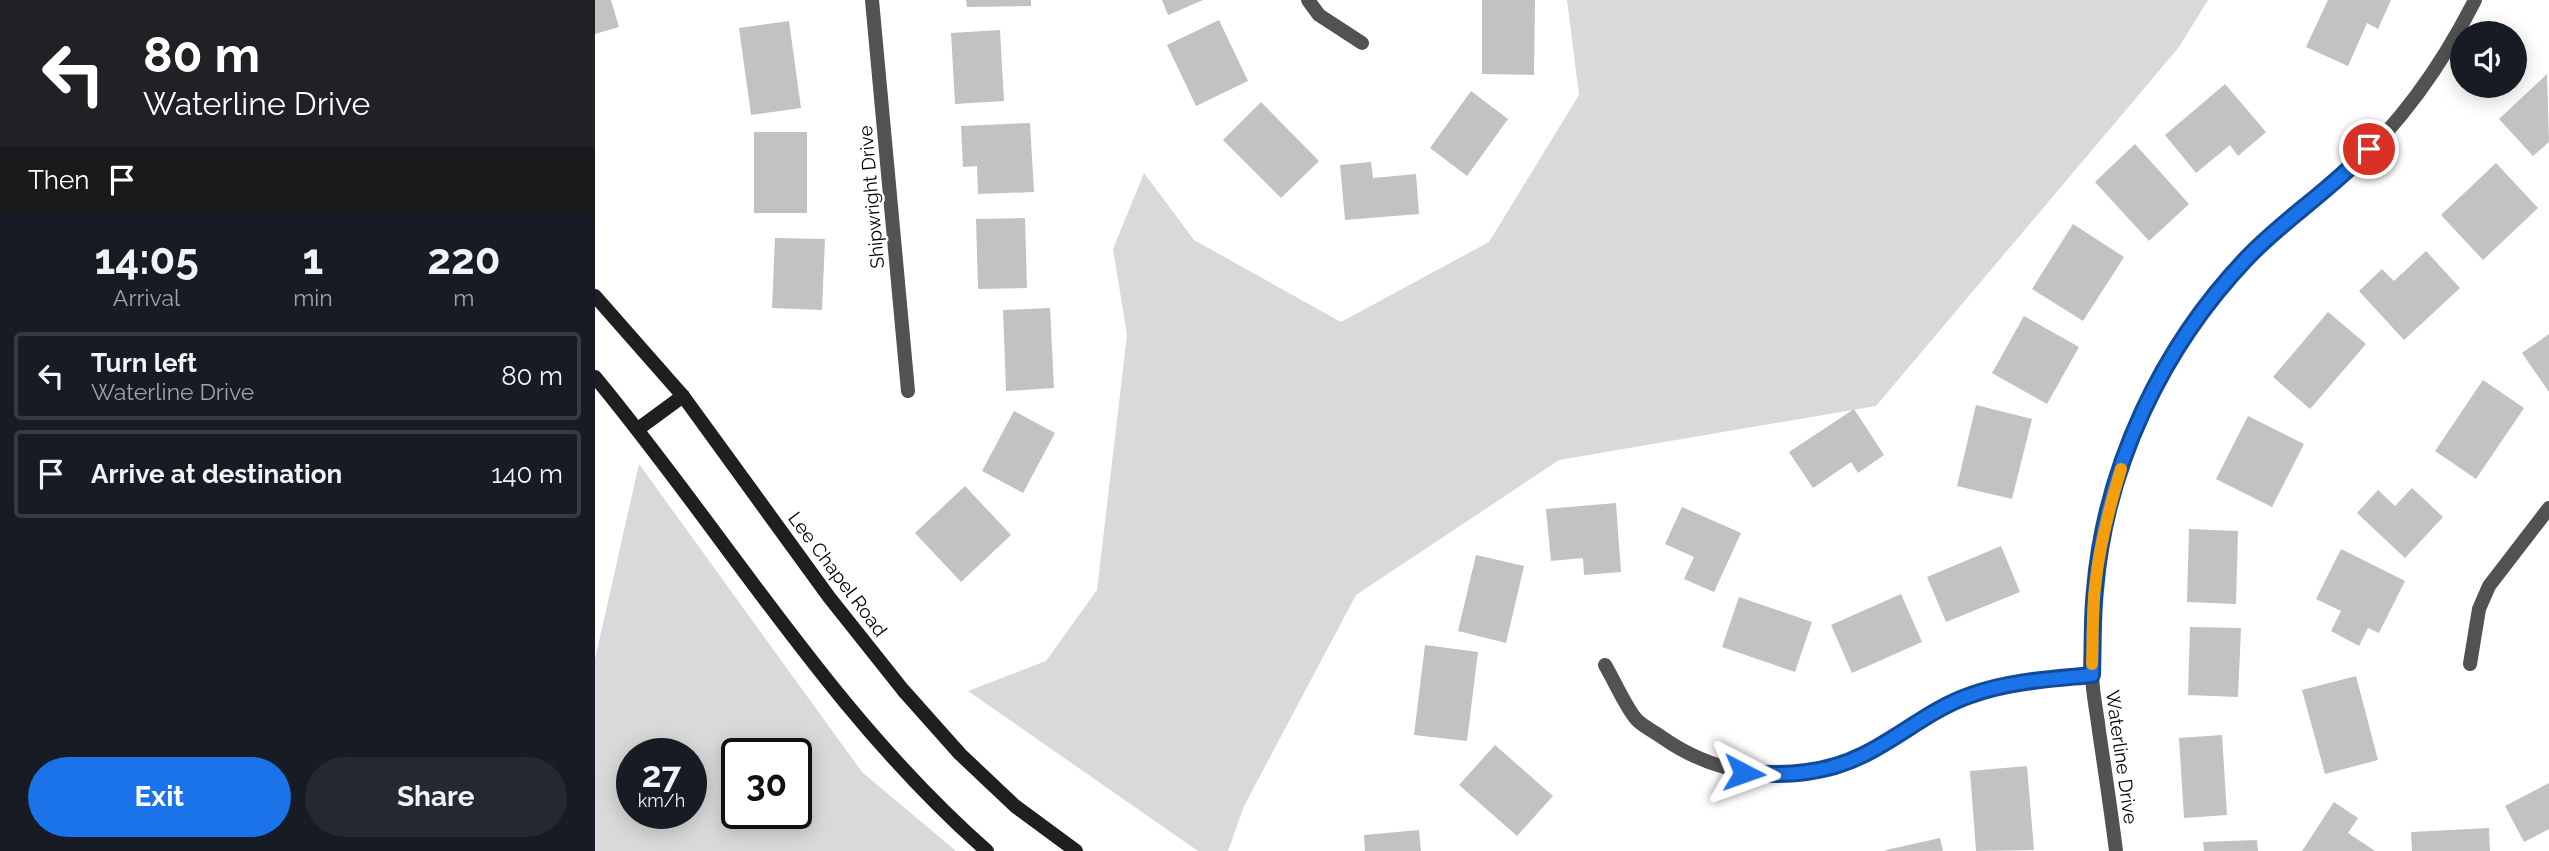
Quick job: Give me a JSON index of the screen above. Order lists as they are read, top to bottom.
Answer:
{
  "streets": {
    "main road": ["Lee Chapel Road"],
    "street": ["Shipwright Drive", "Waterline Drive"]
  },
  "page": {
    "turn": ["80 m", "Waterline Drive"],
    "then": "Then",
    "eta": [
      "14:05",
      "Arrival",
      "1",
      "min",
      "220",
      "m"
    ],
    "list": [
      {
        "name": "Turn left",
        "note": "Waterline Drive",
        "value": "80 m"
      },
      {
        "name": "Arrive at destination",
        "value": "140 m"
      }
    ],
    "speed": "27 km/h",
    "limit": "30",
    "buttons": ["Exit", "Share"]
  }
}
